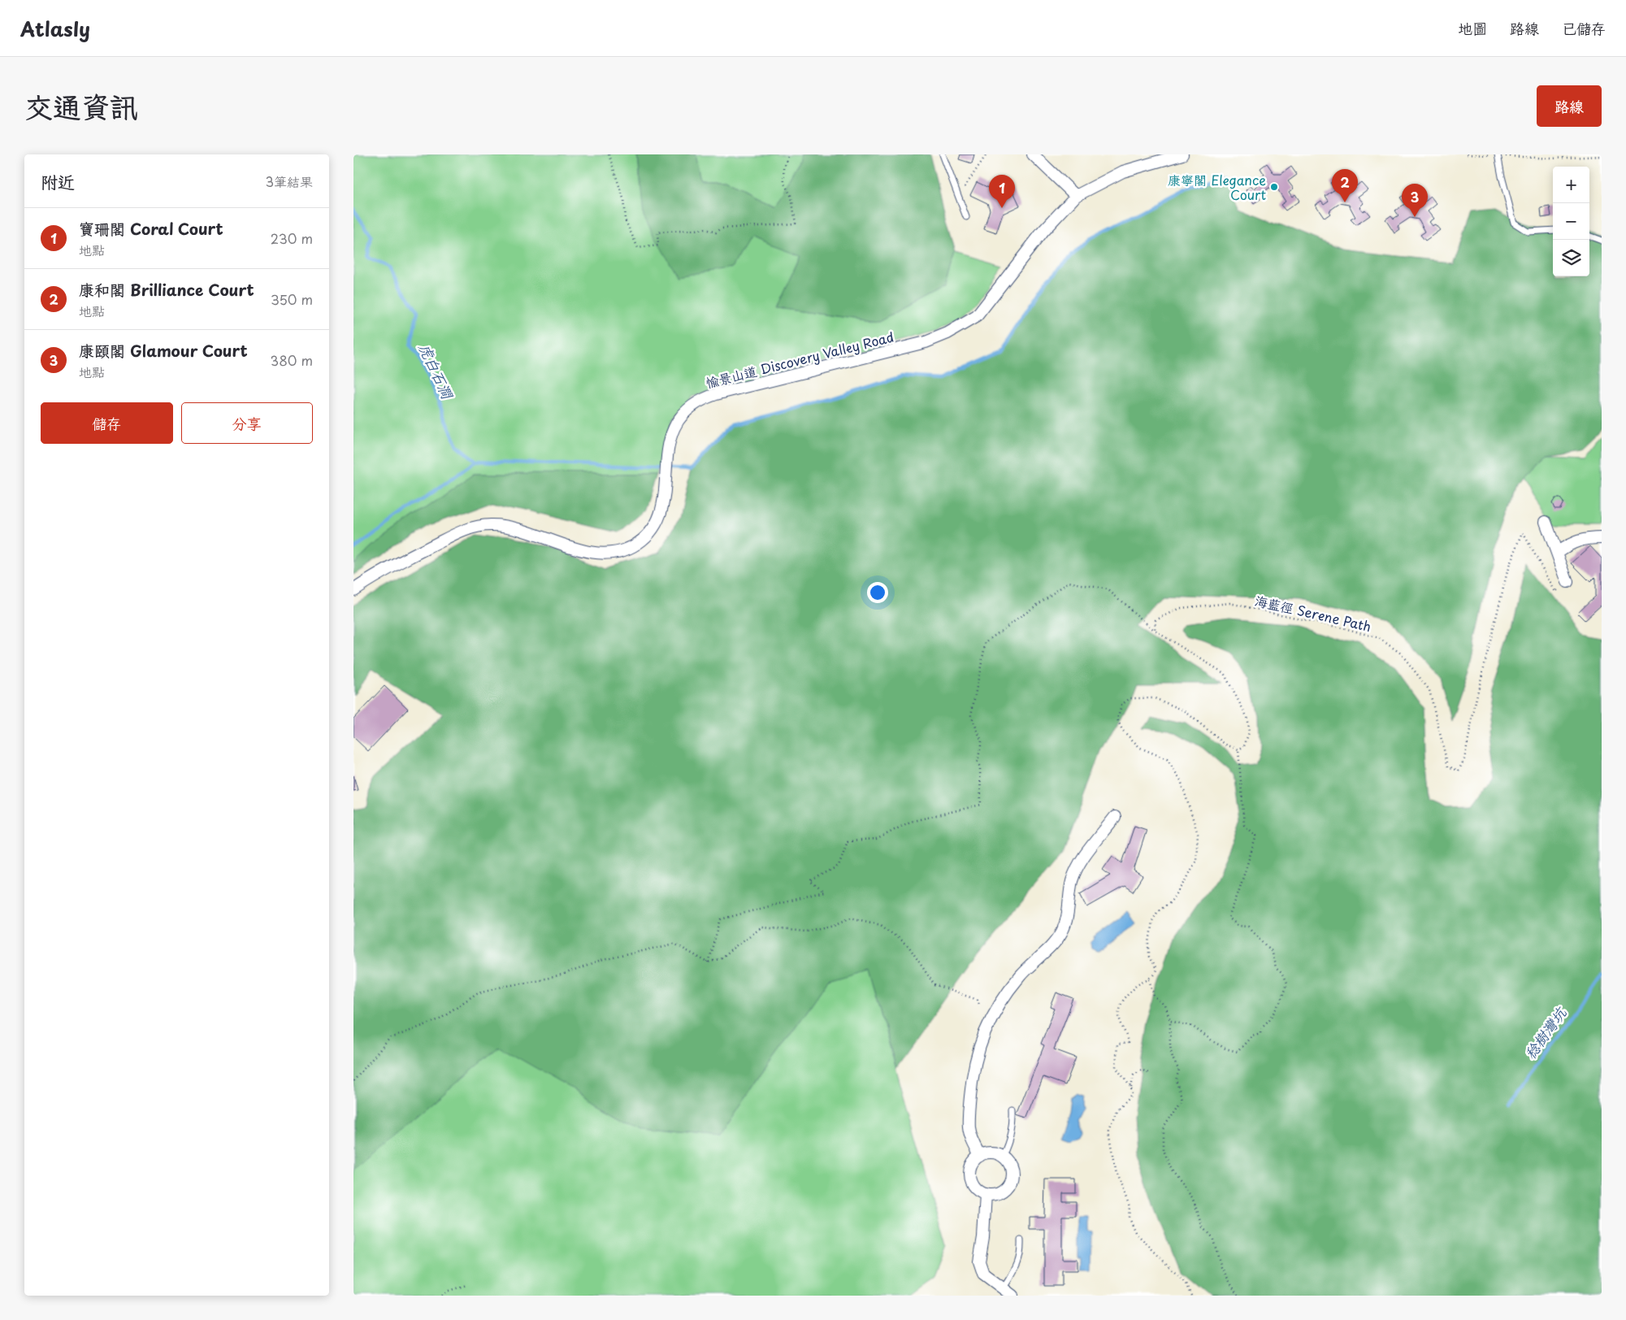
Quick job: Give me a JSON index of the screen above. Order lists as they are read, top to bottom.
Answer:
{
  "streets": {
    "street": ["愉景山道 Discovery Valley Road"],
    "path": ["海藍徑 Serene Path"]
  },
  "water": ["虎白石澗", "稔樹灣坑"],
  "places": ["康寧閣 Elegance Court"],
  "page": {
    "header": "Atlasly",
    "nav": ["地圖", "路線", "已儲存"],
    "title": "交通資訊",
    "buttons": [
      "路線",
      ["儲存", "分享"]
    ],
    "heading": ["附近", "3筆結果"],
    "map_buttons": ["+", "−"],
    "pins": ["2", "1", "3"],
    "list": [
      {
        "mark": "1",
        "name": "寶珊閣 Coral Court",
        "note": "地點",
        "value": "230 m"
      },
      {
        "mark": "2",
        "name": "康和閣 Brilliance Court",
        "note": "地點",
        "value": "350 m"
      },
      {
        "mark": "3",
        "name": "康頤閣 Glamour Court",
        "note": "地點",
        "value": "380 m"
      }
    ]
  }
}
